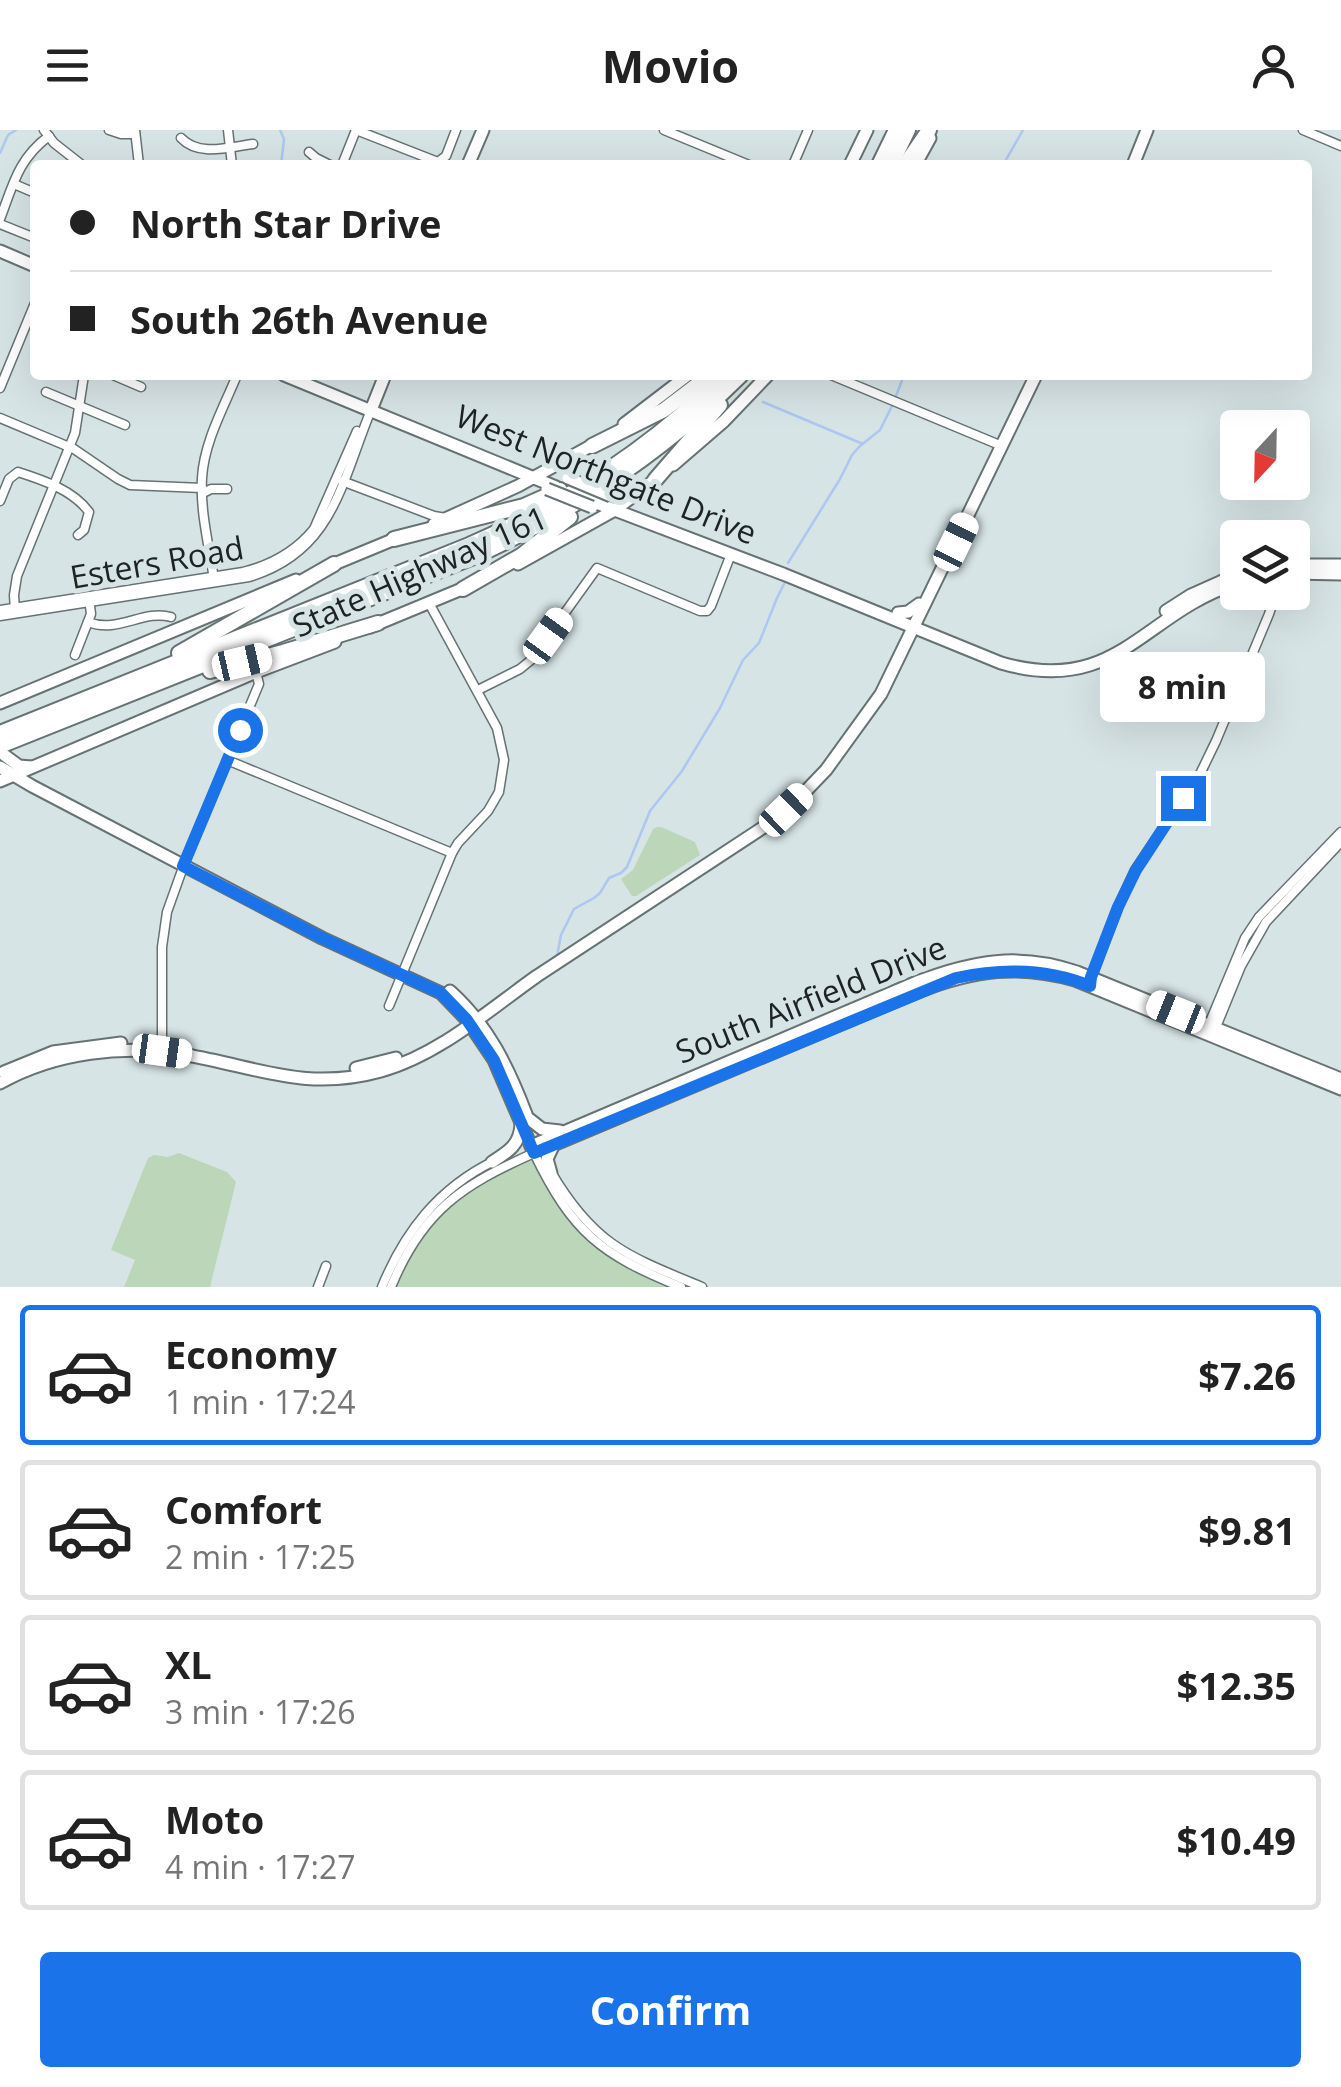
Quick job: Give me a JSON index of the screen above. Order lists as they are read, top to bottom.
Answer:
{
  "streets": {
    "main road": [
      "West Northgate Drive",
      "Esters Road",
      "State Highway 161",
      "South Airfield Drive"
    ]
  },
  "crossings": [
    ["West Northgate Drive", "Esters Road"],
    ["West Northgate Drive", "State Highway 161"]
  ],
  "north": "bottom",
  "page": {
    "header": "Movio",
    "banner": ["North Star Drive", "South 26th Avenue"],
    "bubble": "8 min",
    "list": [
      {
        "name": "Economy",
        "note": "1 min · 17:24",
        "value": "$7.26"
      },
      {
        "name": "Comfort",
        "note": "2 min · 17:25",
        "value": "$9.81"
      },
      {
        "name": "XL",
        "note": "3 min · 17:26",
        "value": "$12.35"
      },
      {
        "name": "Moto",
        "note": "4 min · 17:27",
        "value": "$10.49"
      }
    ],
    "buttons": "Confirm"
  }
}
